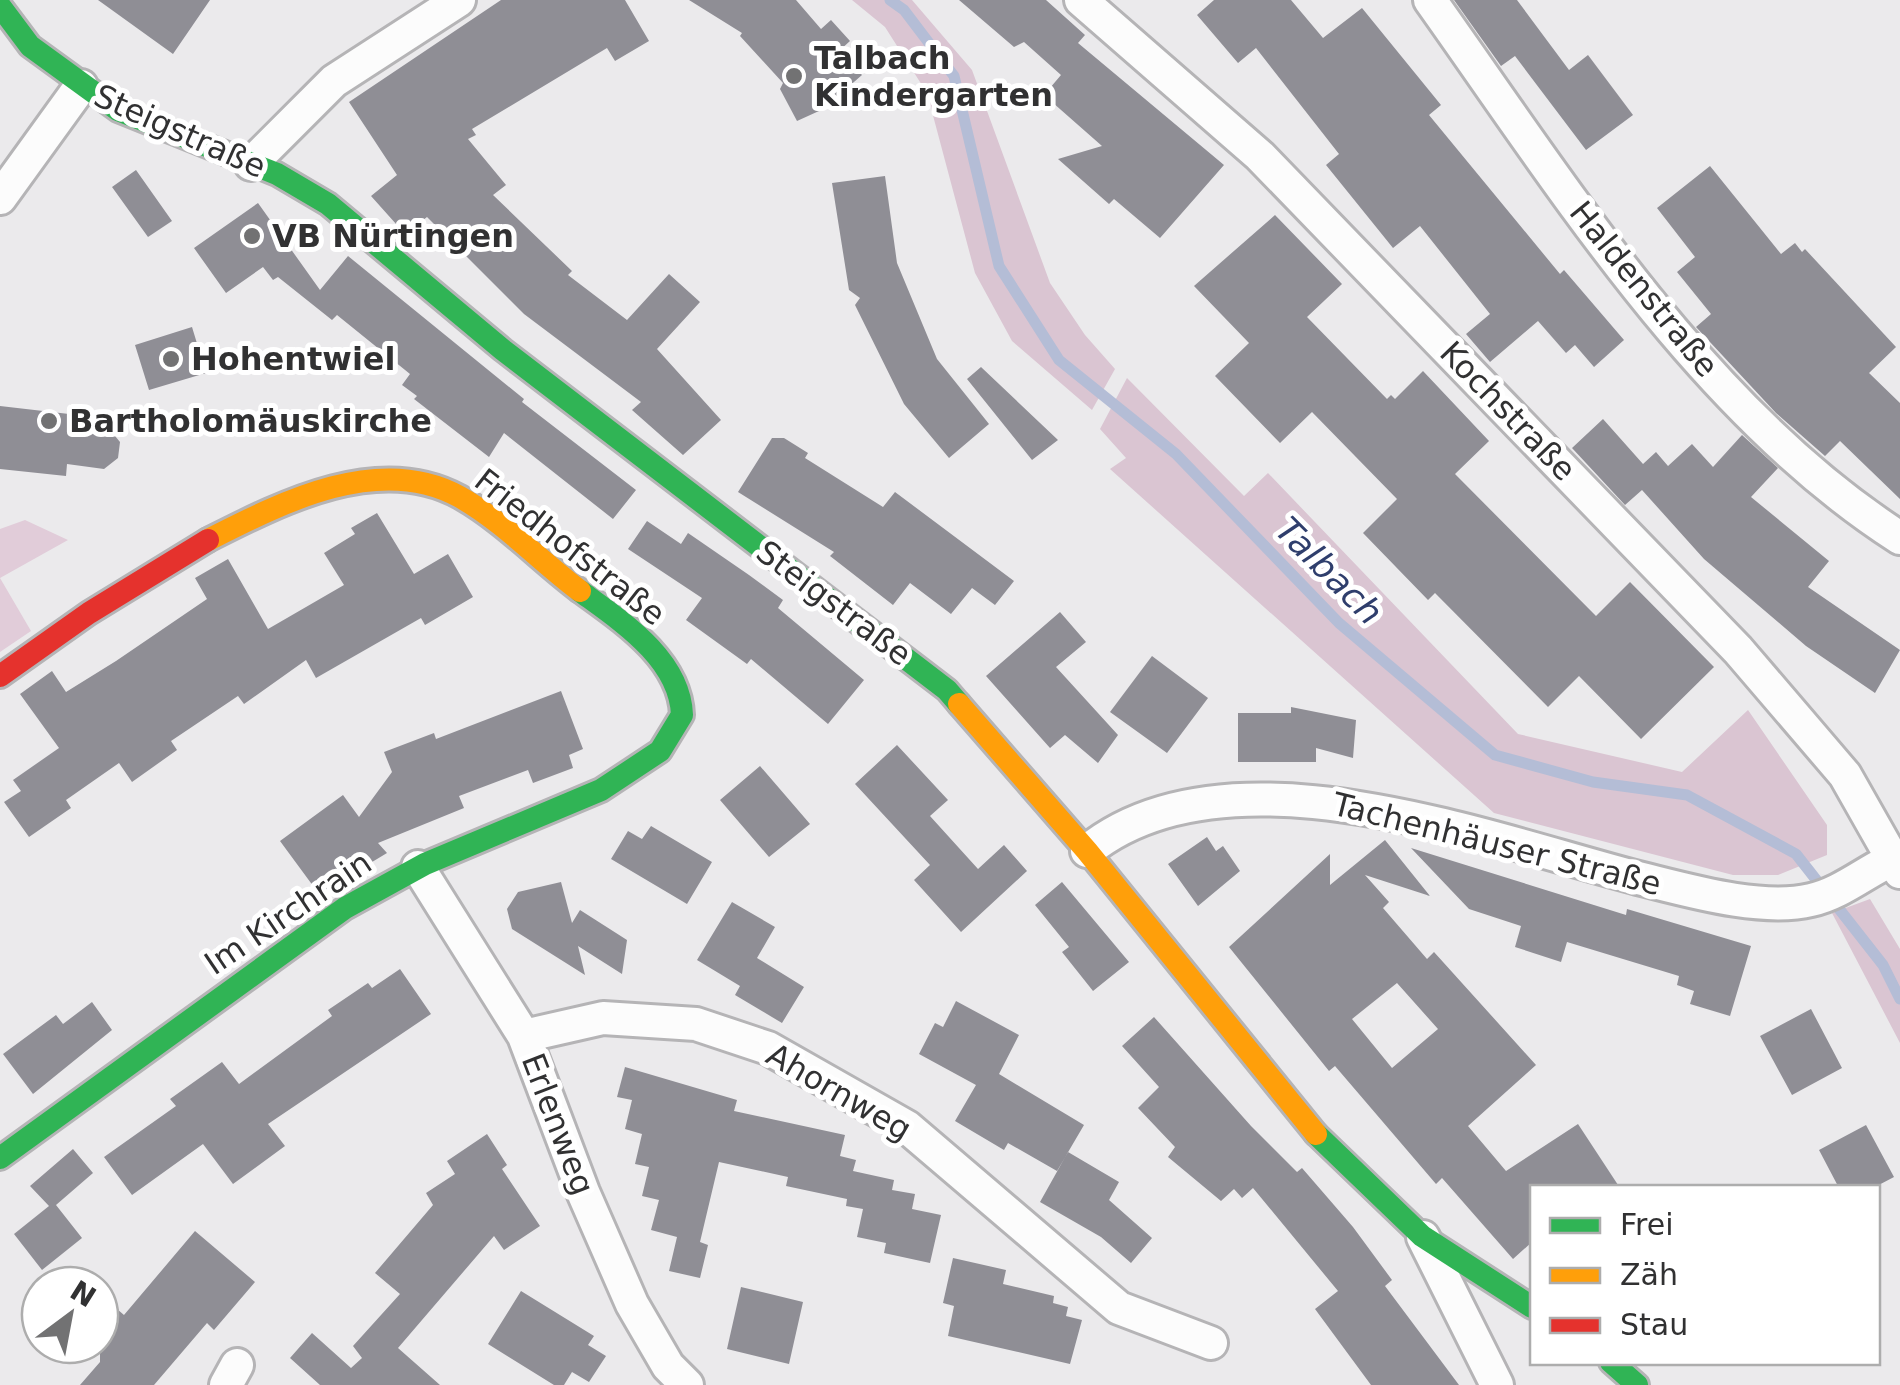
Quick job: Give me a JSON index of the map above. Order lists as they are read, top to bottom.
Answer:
{
  "streets": {
    "street": [
      "Steigstraße",
      "Haldenstraße",
      "Kochstraße",
      "Friedhofstraße",
      "Tachenhäuser Straße",
      "Im Kirchrain",
      "Ahornweg",
      "Erlenweg"
    ]
  },
  "crossings": [
    ["Steigstraße", "Tachenhäuser Straße"],
    ["Kochstraße", "Tachenhäuser Straße"],
    ["Friedhofstraße", "Im Kirchrain"],
    ["Im Kirchrain", "Erlenweg"],
    ["Ahornweg", "Erlenweg"]
  ],
  "water": ["Talbach"],
  "places": [
    "Talbach Kindergarten",
    "VB Nürtingen",
    "Hohentwiel",
    "Bartholomäuskirche"
  ],
  "legend": ["Frei", "Zäh", "Stau"],
  "north": "top right"
}
